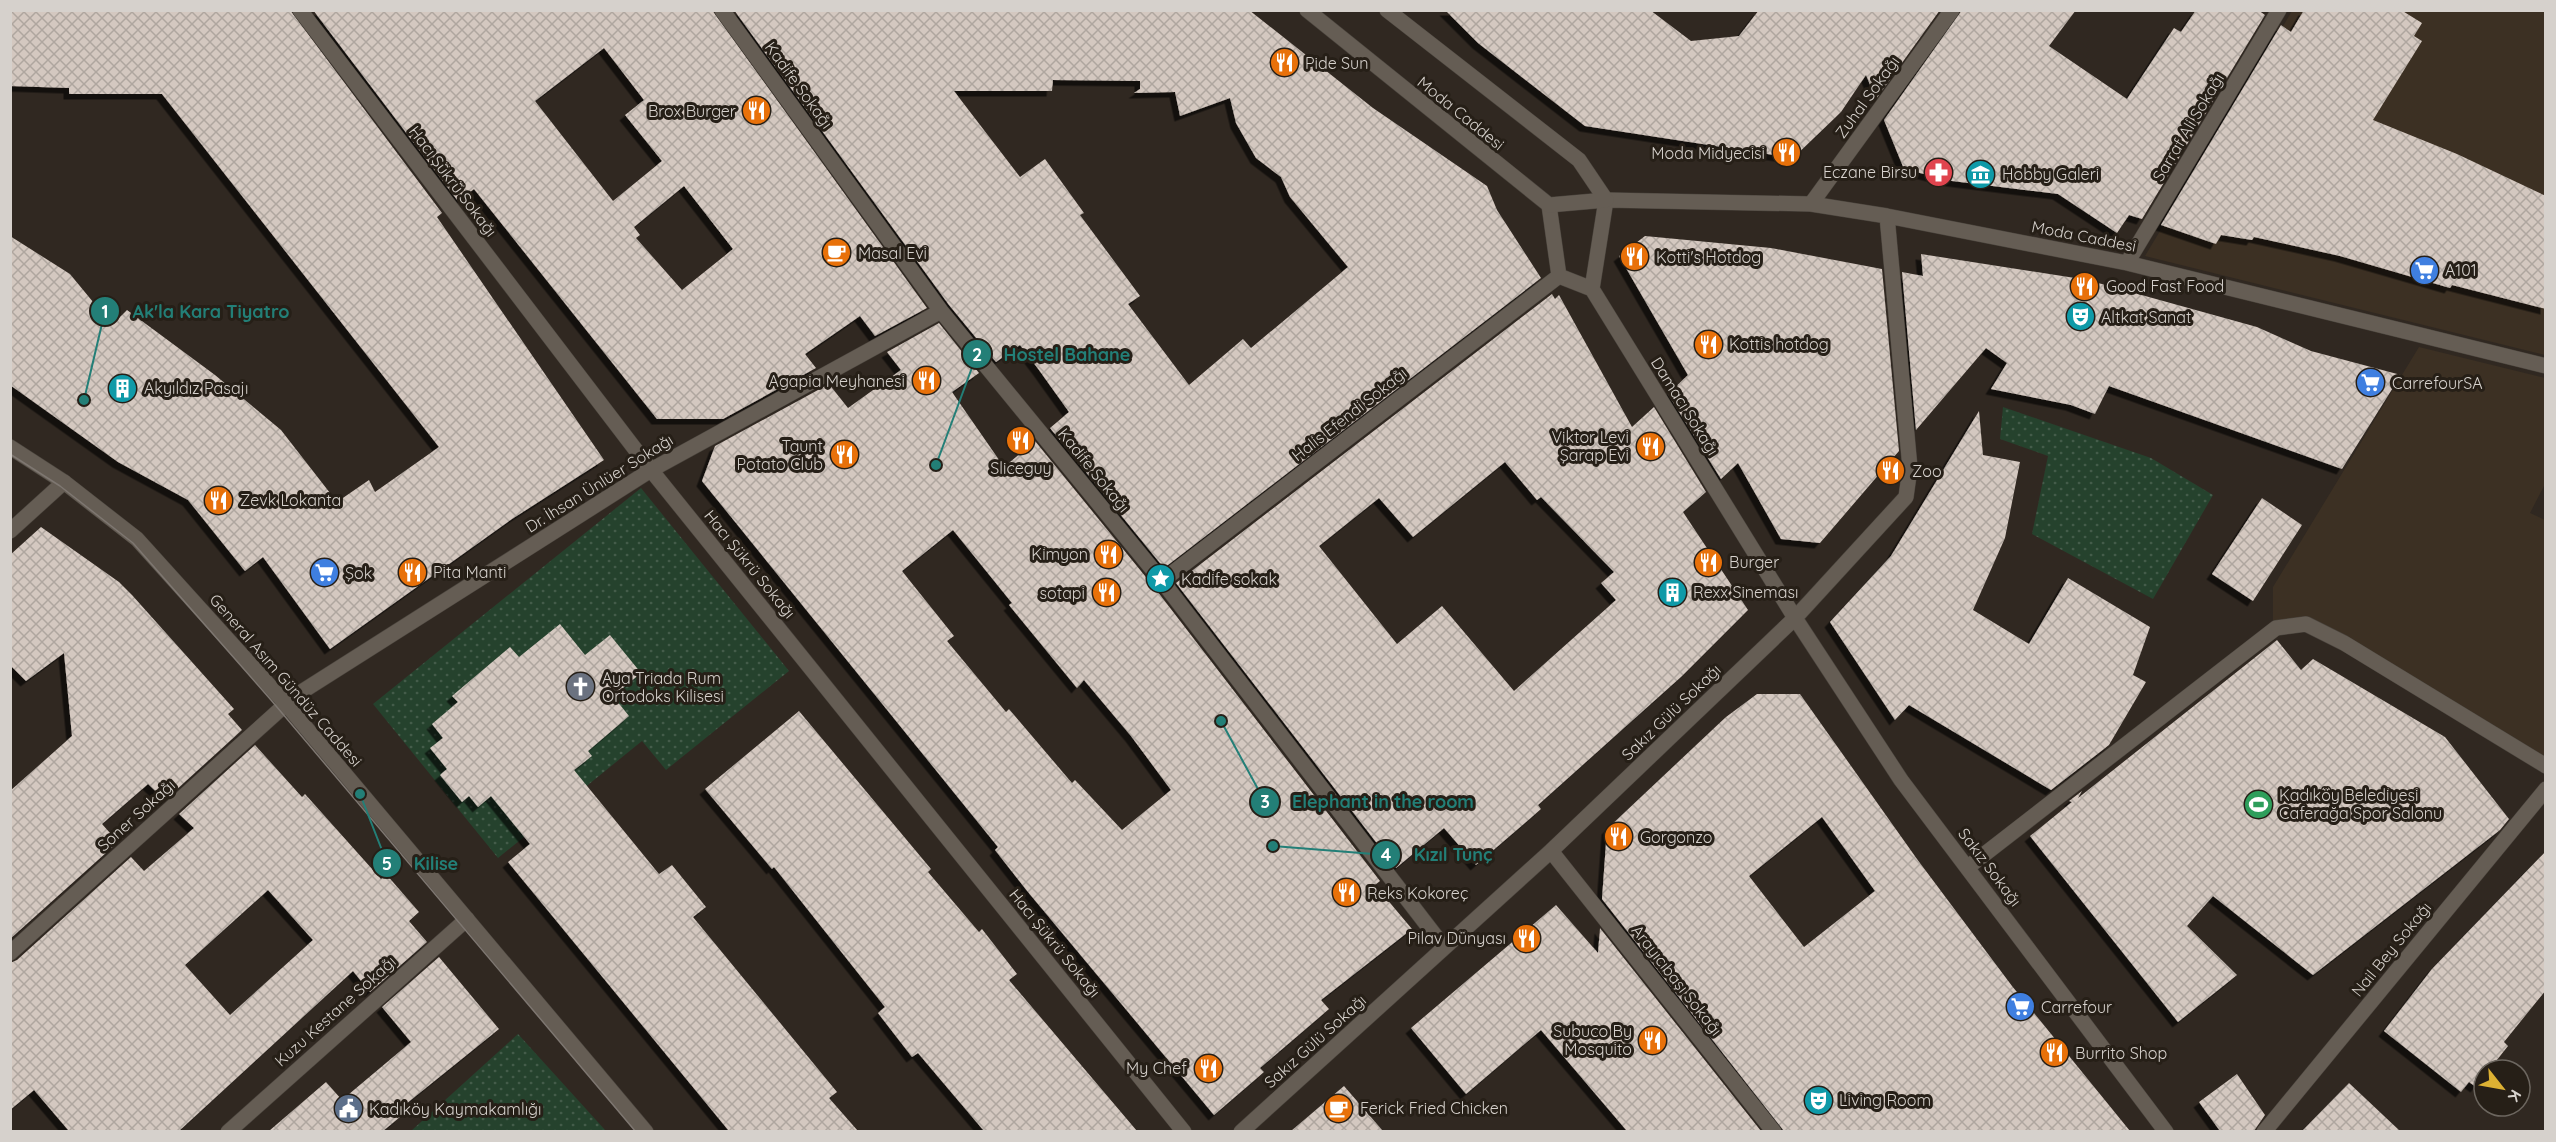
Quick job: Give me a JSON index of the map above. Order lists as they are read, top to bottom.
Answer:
{
  "streets": {
    "street": [
      "Kadife Sokağı",
      "Zuhal Sokağı",
      "Moda Caddesi",
      "Sarraf Ali Sokağı",
      "Hacı Şükrü Sokağı",
      "Damacı Sokağı",
      "Halis Efendi Sokağı",
      "Dr. İhsan Ünlüer Sokağı",
      "General Asım Gündüz Caddesi",
      "Sakız Gülü Sokağı",
      "Soner Sokağı",
      "Sakız Sokağı",
      "Nail Bey Sokağı",
      "Arayıcıbaşı Sokağı",
      "Kuzu Kestane Sokağı"
    ]
  },
  "crossings": [
    ["Kadife Sokağı", "Halis Efendi Sokağı"],
    ["Kadife Sokağı", "Dr. İhsan Ünlüer Sokağı"],
    ["Kadife Sokağı", "Sakız Gülü Sokağı"],
    ["Zuhal Sokağı", "Moda Caddesi"],
    ["Moda Caddesi", "Sarraf Ali Sokağı"],
    ["Moda Caddesi", "Sakız Gülü Sokağı"],
    ["Hacı Şükrü Sokağı", "Dr. İhsan Ünlüer Sokağı"],
    ["Damacı Sokağı", "Sakız Gülü Sokağı"],
    ["Damacı Sokağı", "Sakız Sokağı"],
    ["Dr. İhsan Ünlüer Sokağı", "General Asım Gündüz Caddesi"],
    ["Dr. İhsan Ünlüer Sokağı", "Soner Sokağı"],
    ["General Asım Gündüz Caddesi", "Soner Sokağı"],
    ["General Asım Gündüz Caddesi", "Kuzu Kestane Sokağı"],
    ["Sakız Gülü Sokağı", "Sakız Sokağı"],
    ["Sakız Gülü Sokağı", "Arayıcıbaşı Sokağı"]
  ],
  "places": {
    "restaurant": [
      "Pide Sun",
      "Brox Burger",
      "Moda Midyecisi",
      "Kotti's Hotdog",
      "Good Fast Food",
      "Kottis hotdog",
      "Agapia Meyhanesi",
      "Sliceguy",
      "Viktor Levi Şarap Evi",
      "Taunt Potato Club",
      "Zoo",
      "Zevk Lokanta",
      "Kimyon",
      "Burger",
      "Pita Manti",
      "sotapi",
      "Gorgonzo",
      "Reks Kokoreç",
      "Pilav Dünyası",
      "Subuco By Mosquito",
      "Burrito Shop",
      "My Chef"
    ],
    "pharmacy": ["Eczane Birsu"],
    "museum": ["Hobby Galeri"],
    "cafe": ["Masal Evi", "Ferick Fried Chicken"],
    "supermarket": [
      "A101",
      "CarrefourSA",
      "Şok",
      "Carrefour"
    ],
    "theatre": ["Altkat Sanat", "Living Room"],
    "building": ["Akyıldız Pasajı", "Rexx Sineması"],
    "other": [
      "Ak'la Kara Tiyatro",
      "Hostel Bahane",
      "Elephant in the room",
      "Kilise",
      "Kızıl Tunç"
    ],
    "place": ["Kadife sokak"],
    "church": ["Aya Triada Rum Ortodoks Kilisesi"],
    "sports": ["Kadıköy Belediyesi Caferağa Spor Salonu"],
    "public building": ["Kadıköy Kaymakamlığı"]
  },
  "north": "bottom right"
}
